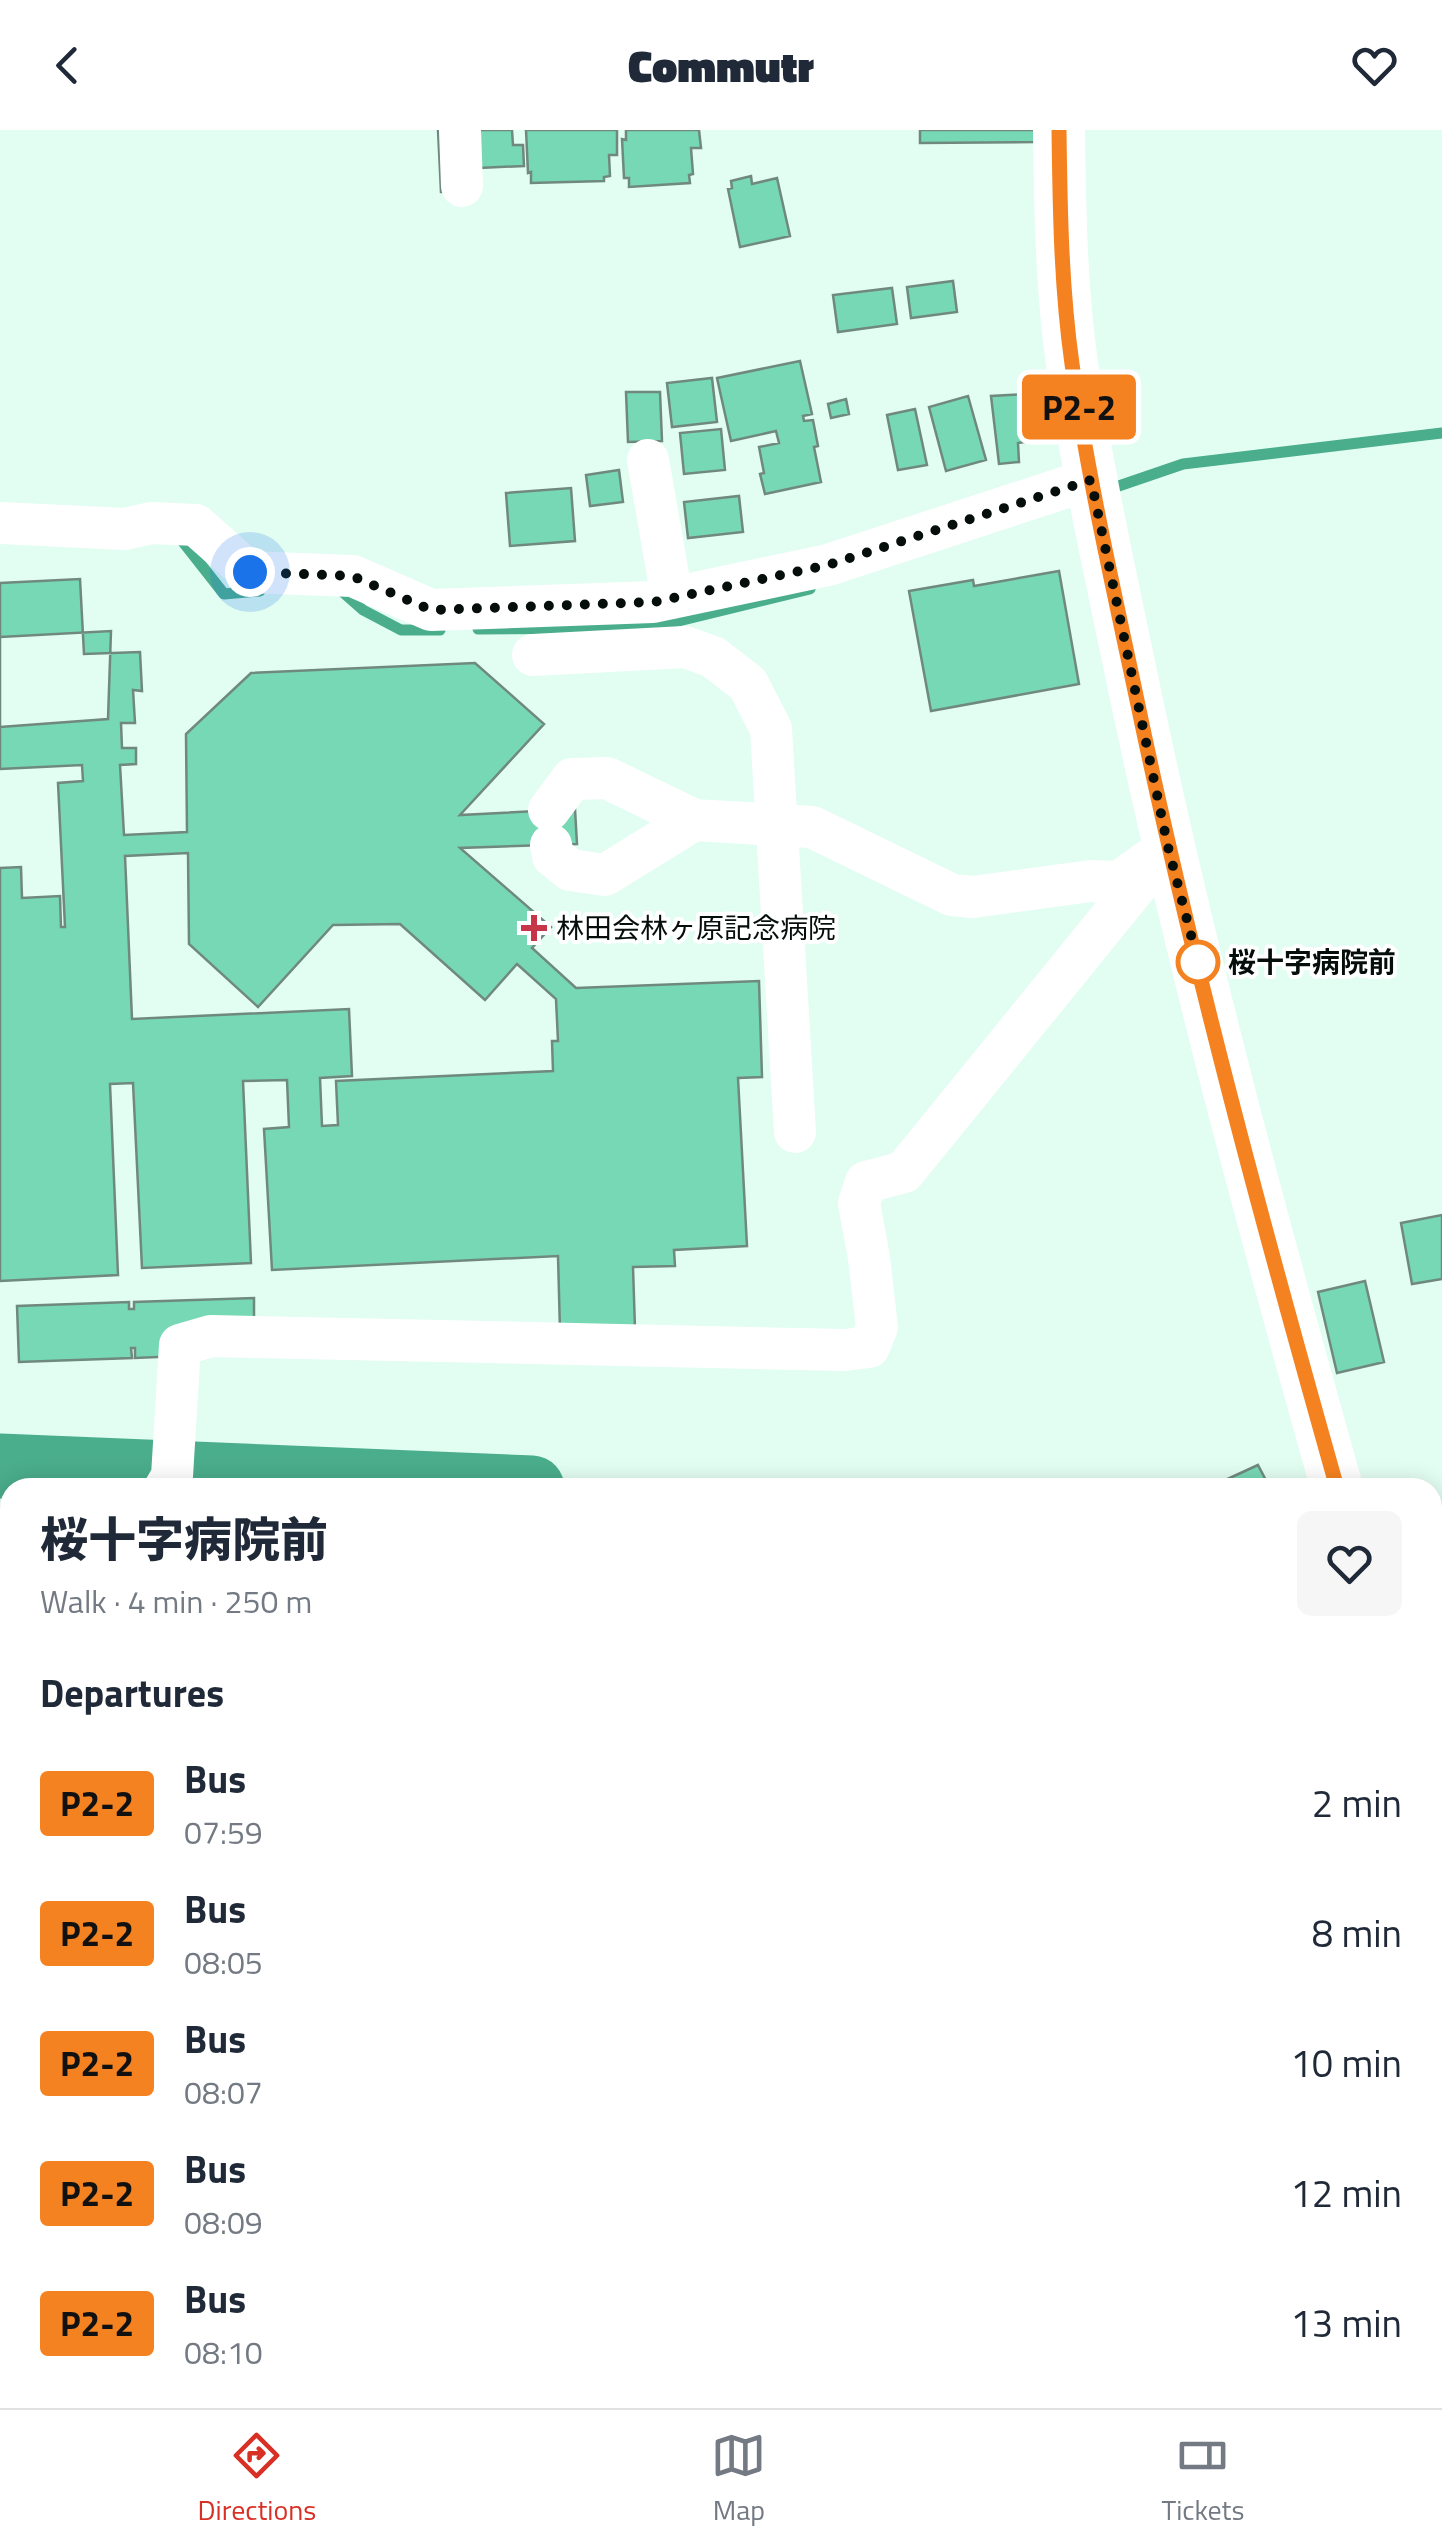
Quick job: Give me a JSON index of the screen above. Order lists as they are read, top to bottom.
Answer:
{
  "places": {
    "health": ["林田会林ヶ原記念病院"],
    "other": ["桜十字病院前"]
  },
  "lines": ["bus line P2-2"],
  "page": {
    "header": "Commutr",
    "on_map": "P2-2",
    "heading": [
      ["桜十字病院前", "Walk · 4 min · 250 m"],
      "Departures"
    ],
    "list": [
      {
        "mark": "P2-2",
        "name": "Bus",
        "note": "07:59",
        "value": "2 min"
      },
      {
        "mark": "P2-2",
        "name": "Bus",
        "note": "08:05",
        "value": "8 min"
      },
      {
        "mark": "P2-2",
        "name": "Bus",
        "note": "08:07",
        "value": "10 min"
      },
      {
        "mark": "P2-2",
        "name": "Bus",
        "note": "08:09",
        "value": "12 min"
      },
      {
        "mark": "P2-2",
        "name": "Bus",
        "note": "08:10",
        "value": "13 min"
      }
    ],
    "tabs": ["Directions", "Map", "Tickets"]
  }
}
